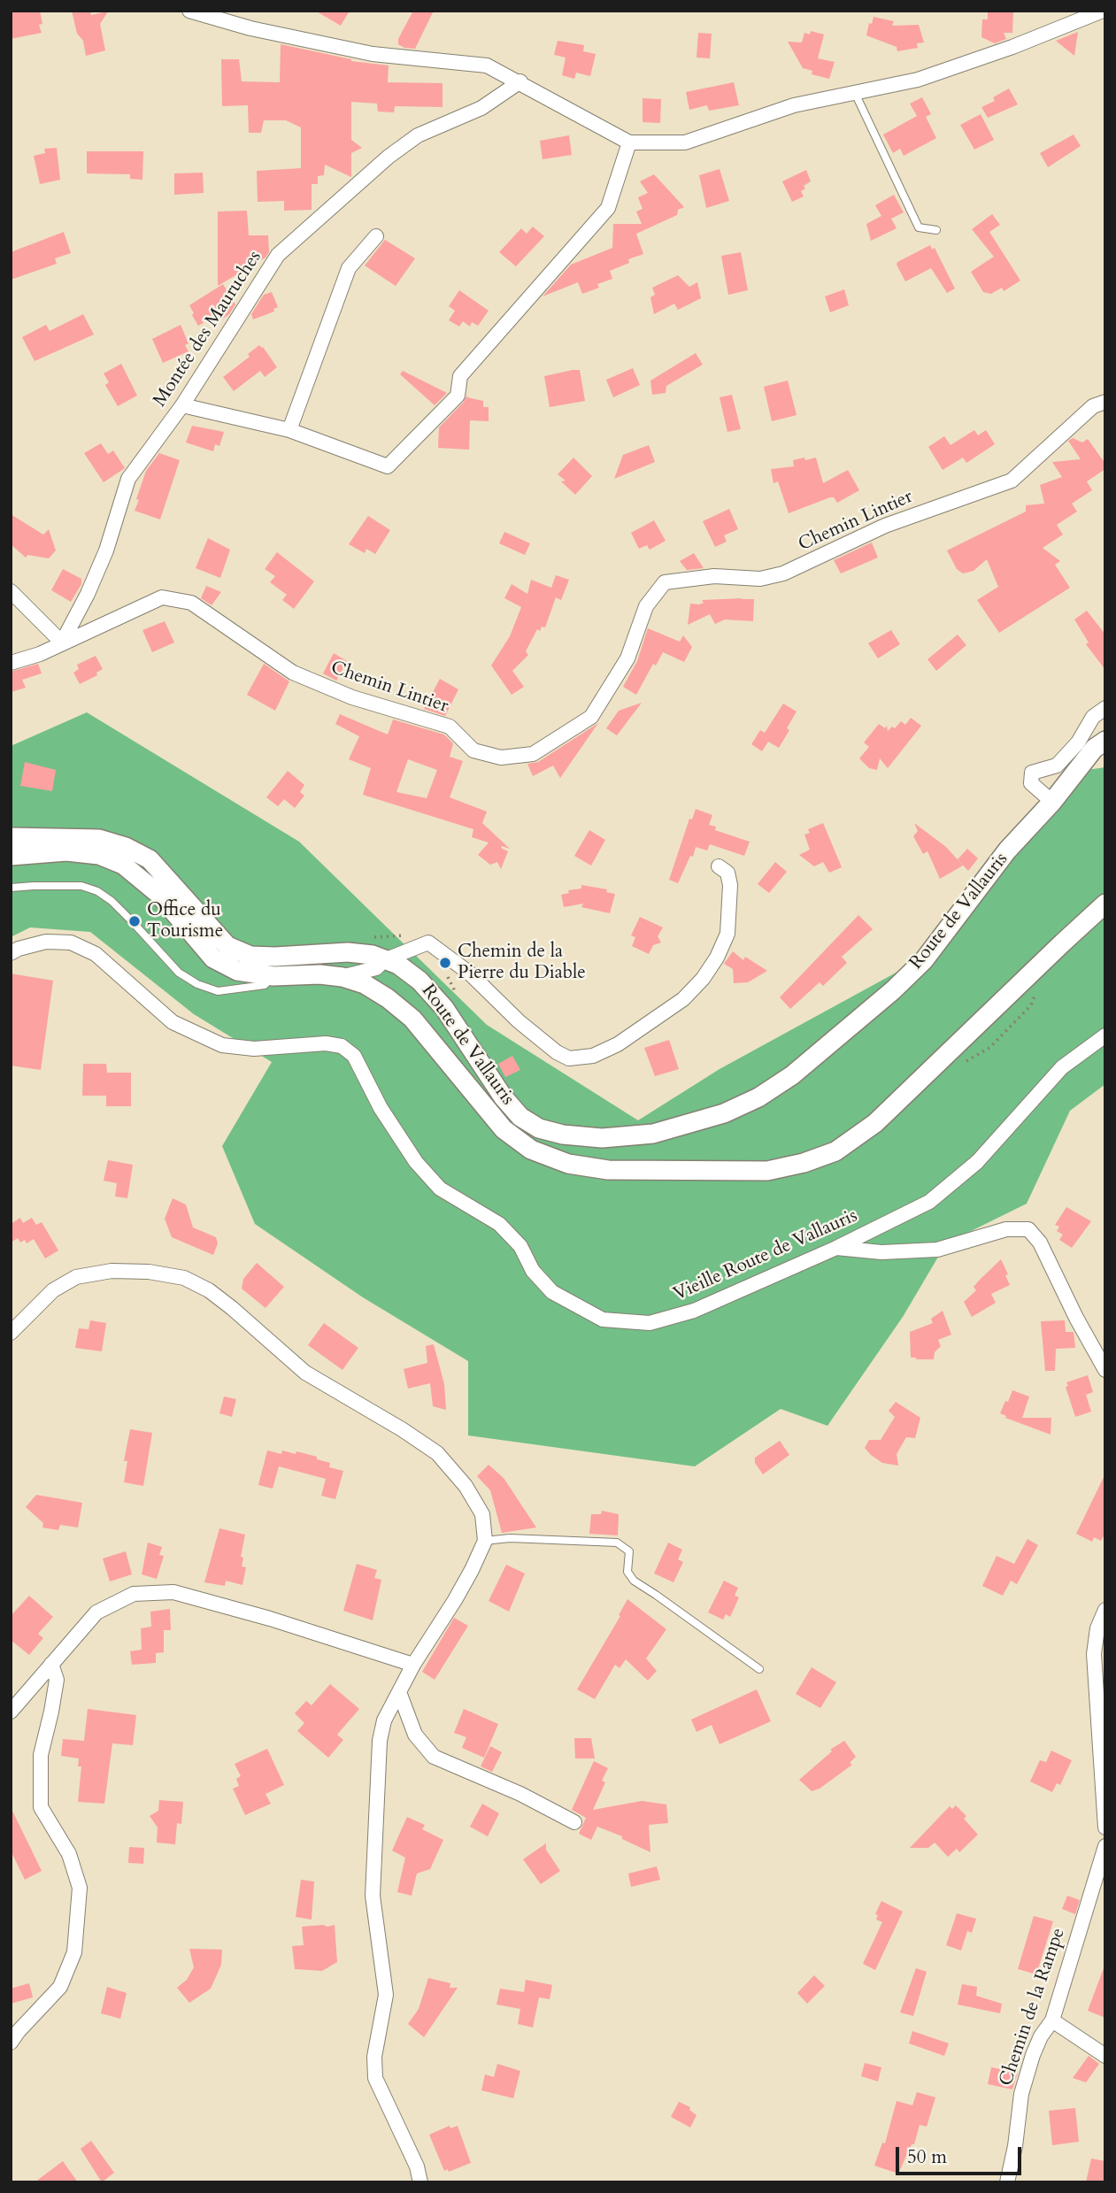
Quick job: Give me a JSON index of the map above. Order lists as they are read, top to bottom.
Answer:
{
  "streets": {
    "main road": ["Route de Vallauris"],
    "street": [
      "Montée des Mauruches",
      "Chemin Lintier",
      "Vieille Route de Vallauris",
      "Chemin de la Rampe"
    ]
  },
  "crossings": [
    ["Montée des Mauruches", "Chemin Lintier"]
  ],
  "places": ["Office du Tourisme", "Chemin de la Pierre du Diable"],
  "scale_bar": "50 m"
}
